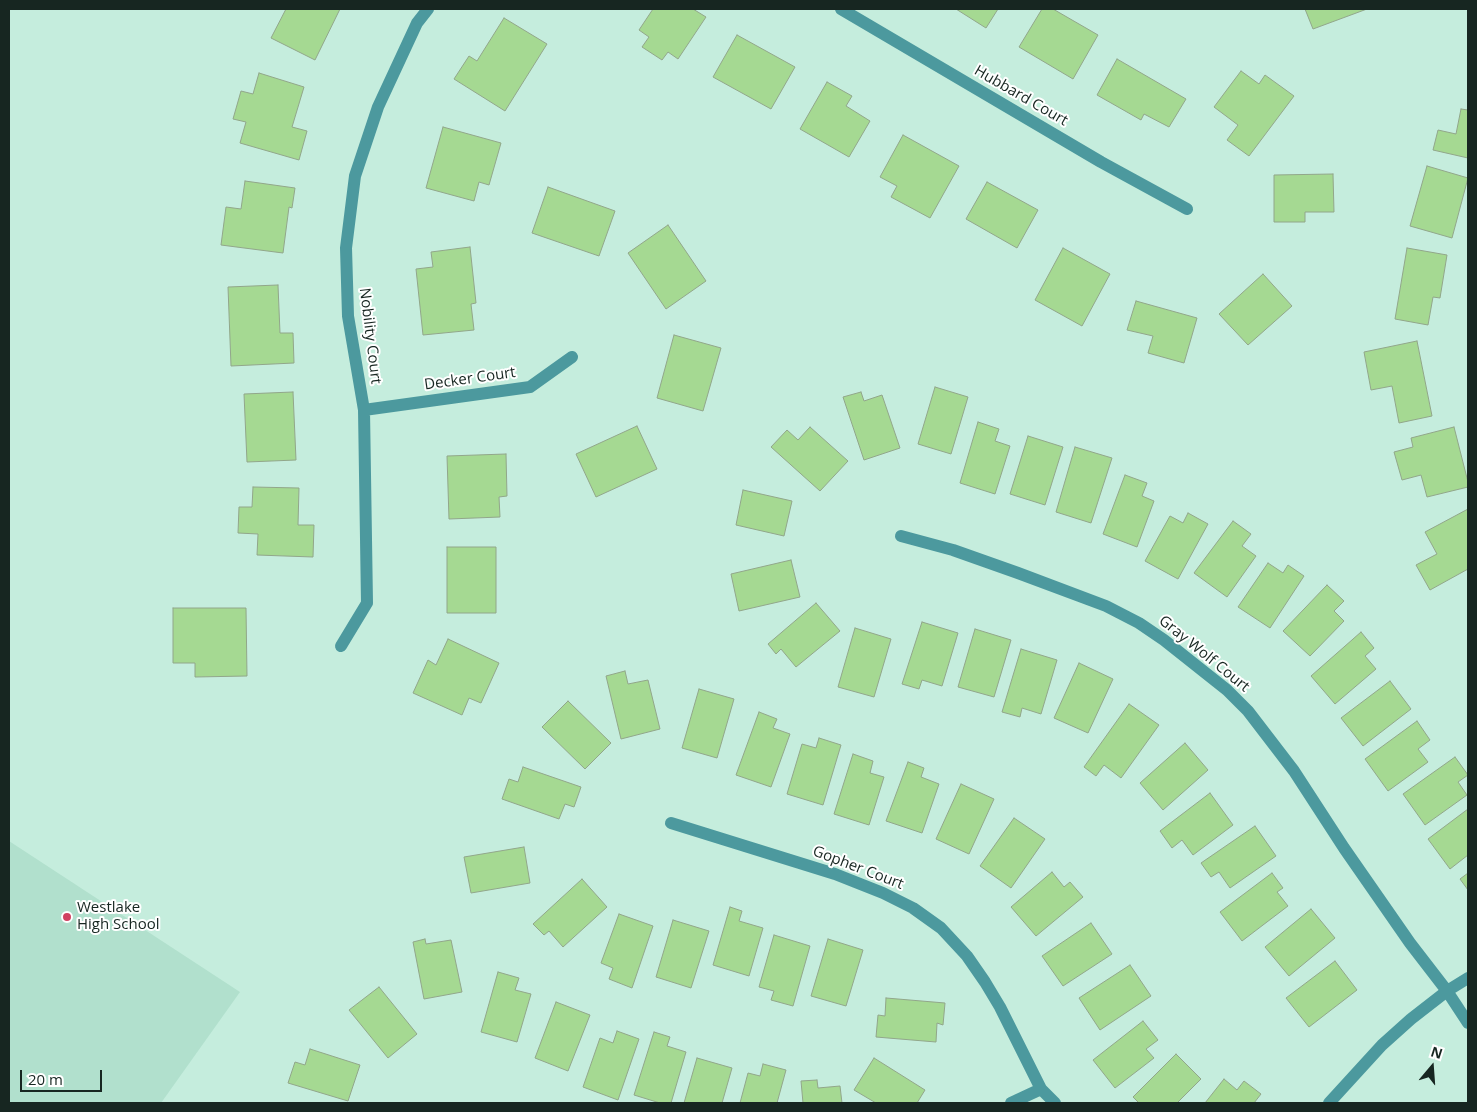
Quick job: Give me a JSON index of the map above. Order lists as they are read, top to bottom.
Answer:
{
  "streets": {
    "street": [
      "Hubbard Court",
      "Nobility Court",
      "Decker Court",
      "Gray Wolf Court",
      "Gopher Court"
    ]
  },
  "crossings": [
    ["Nobility Court", "Decker Court"]
  ],
  "places": ["Westlake High School"],
  "scale_bar": "20 m",
  "north": "top"
}
